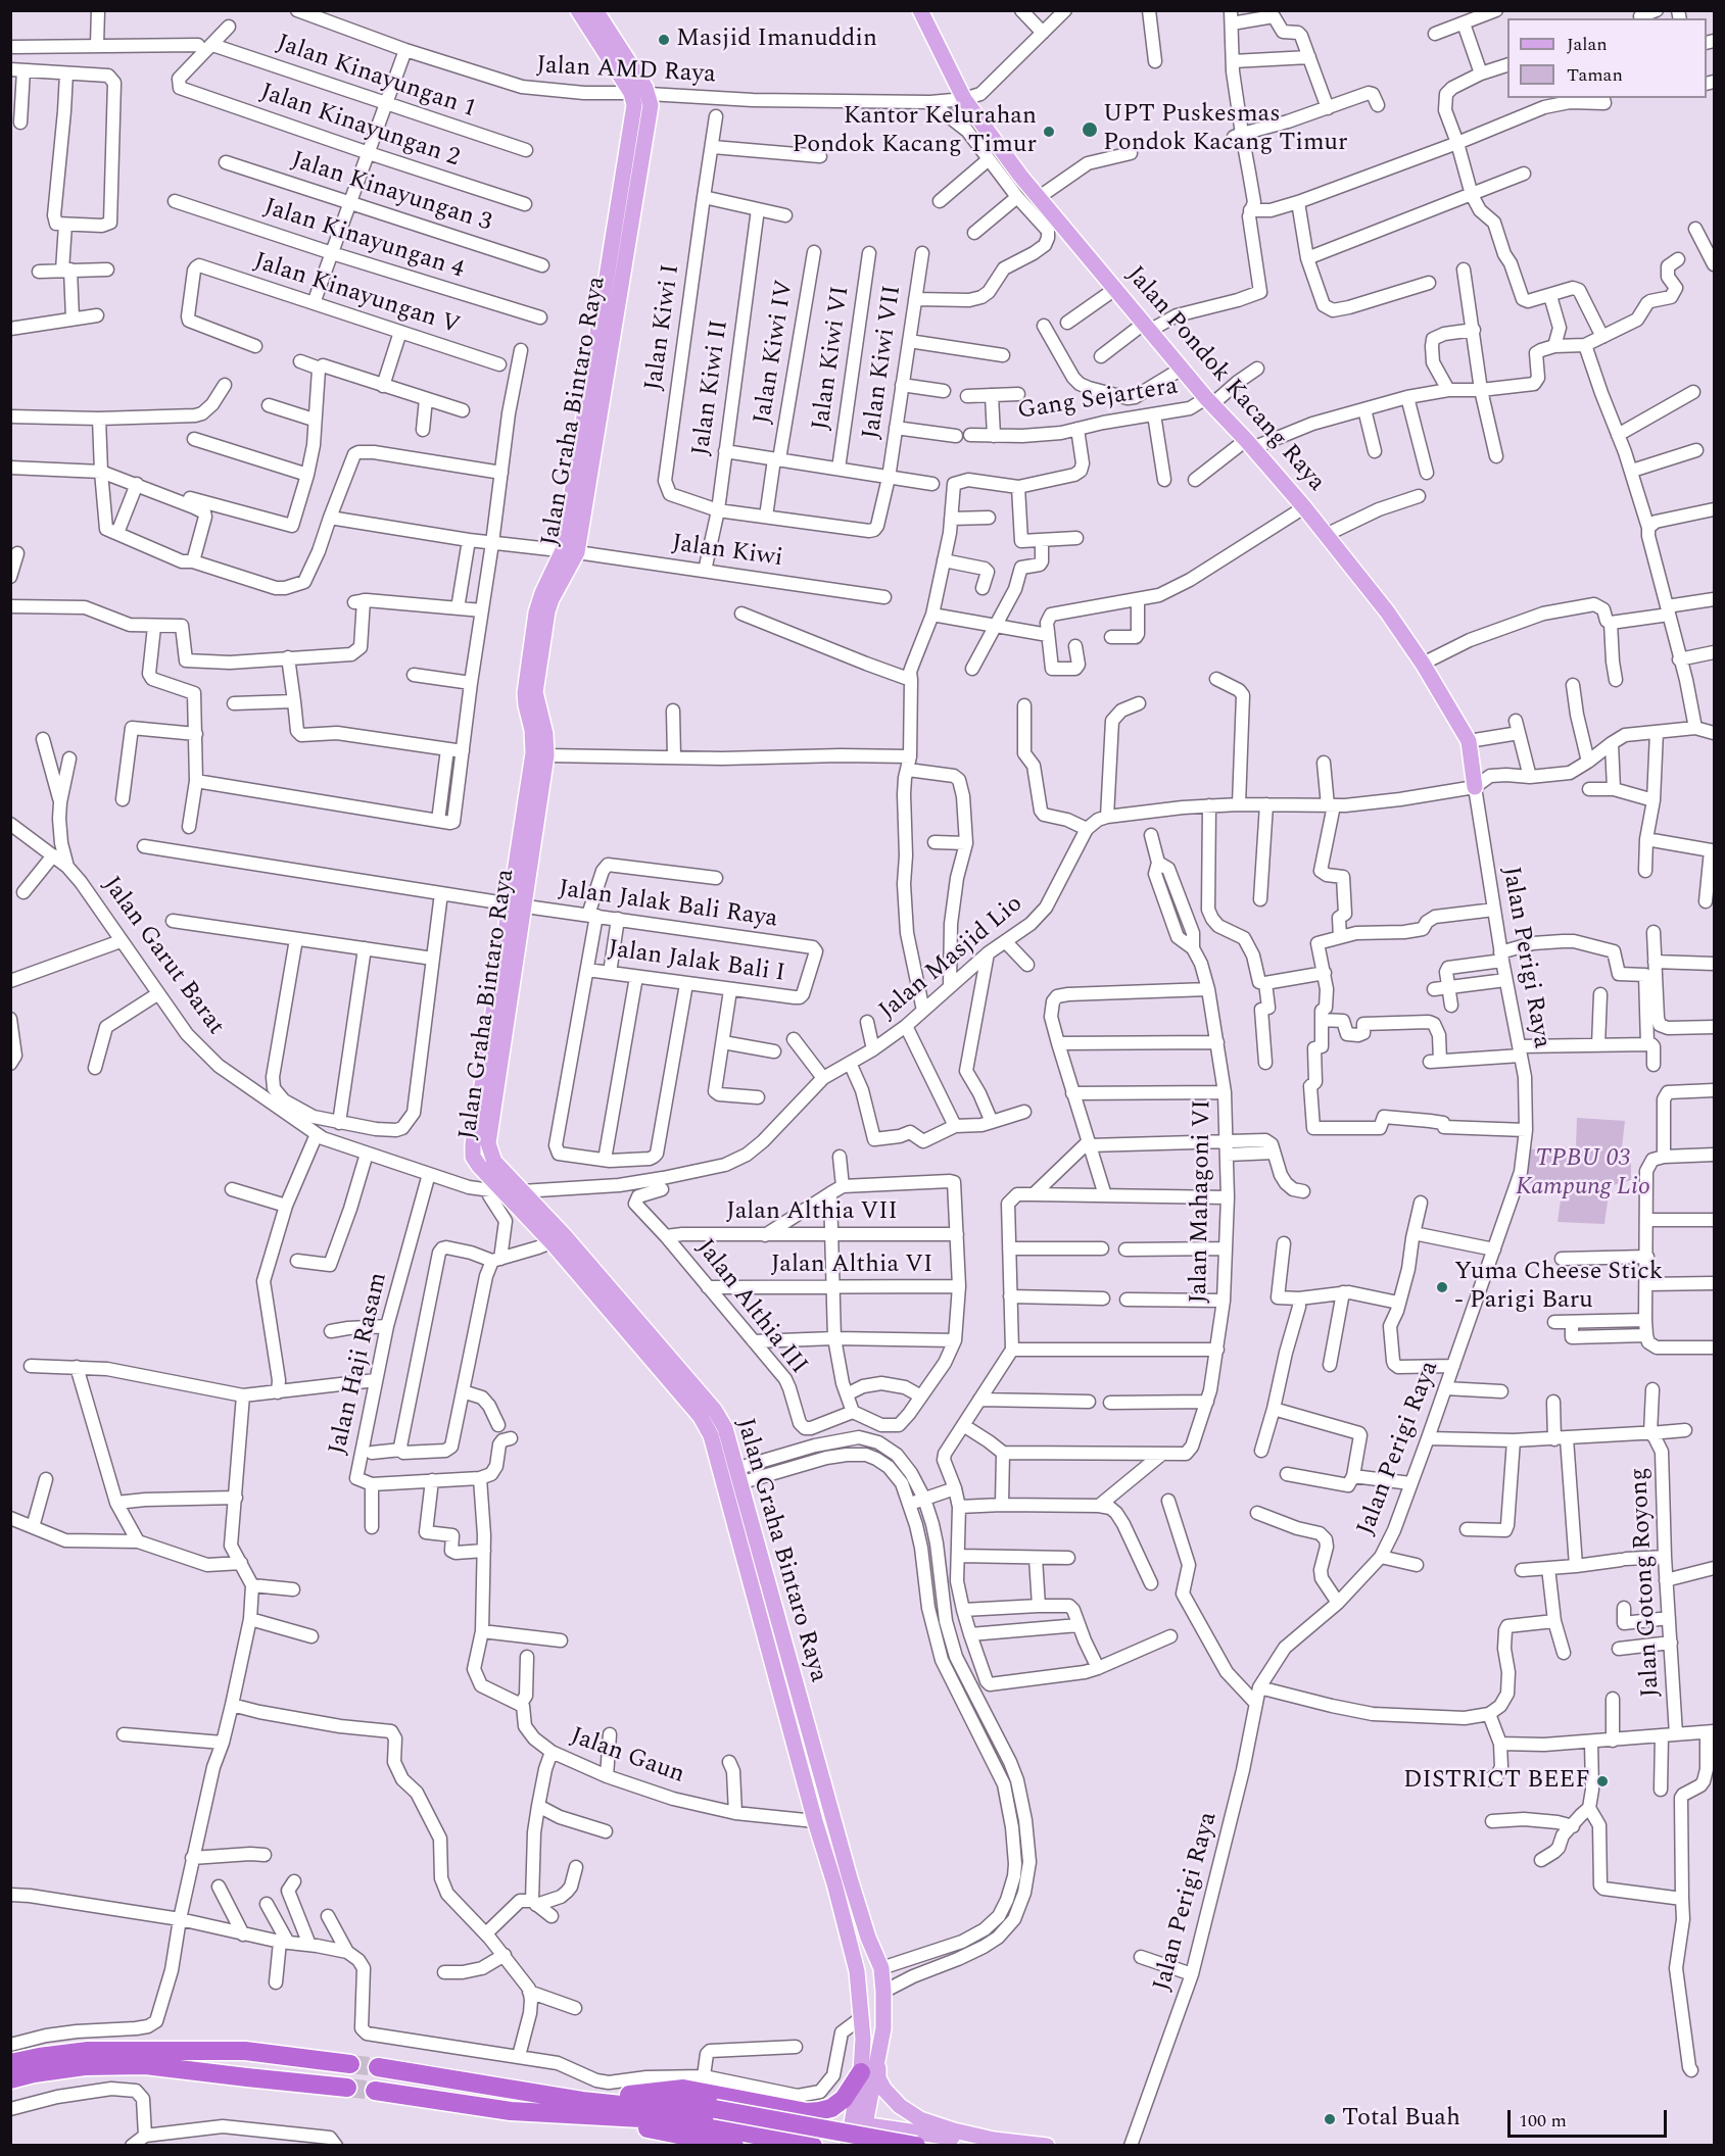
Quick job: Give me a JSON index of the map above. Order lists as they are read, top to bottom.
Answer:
{
  "streets": {
    "main road": ["Jalan Pondok Kacang Raya", "Jalan Graha Bintaro Raya"],
    "street": [
      "Jalan AMD Raya",
      "Jalan Kinayungan 1",
      "Jalan Kinayungan 2",
      "Jalan Kinayungan 3",
      "Jalan Kinayungan 4",
      "Jalan Kinayungan V",
      "Jalan Kiwi I",
      "Jalan Kiwi IV",
      "Jalan Kiwi VI",
      "Jalan Kiwi VII",
      "Jalan Kiwi II",
      "Gang Sejartera",
      "Jalan Kiwi",
      "Jalan Jalak Bali Raya",
      "Jalan Garut Barat",
      "Jalan Perigi Raya",
      "Jalan Masjid Lio",
      "Jalan Jalak Bali I",
      "Jalan Mahagoni VI",
      "Jalan Althia VII",
      "Jalan Althia VI",
      "Jalan Althia III",
      "Jalan Haji Rasam",
      "Jalan Gotong Royong",
      "Jalan Gaun"
    ]
  },
  "crossings": [
    ["Jalan AMD Raya", "Jalan Pondok Kacang Raya"],
    ["Jalan AMD Raya", "Jalan Graha Bintaro Raya"],
    ["Jalan Kinayungan 1", "Jalan Kinayungan 2"],
    ["Jalan Kiwi I", "Jalan Kiwi II"],
    ["Jalan Kiwi IV", "Jalan Kiwi VII"],
    ["Jalan Pondok Kacang Raya", "Gang Sejartera"],
    ["Jalan Pondok Kacang Raya", "Jalan Perigi Raya"],
    ["Jalan Kiwi II", "Jalan Kiwi"],
    ["Jalan Graha Bintaro Raya", "Jalan Kiwi"],
    ["Jalan Graha Bintaro Raya", "Jalan Jalak Bali Raya"],
    ["Jalan Graha Bintaro Raya", "Jalan Garut Barat"],
    ["Jalan Graha Bintaro Raya", "Jalan Masjid Lio"],
    ["Jalan Graha Bintaro Raya", "Jalan Gaun"],
    ["Jalan Jalak Bali Raya", "Jalan Jalak Bali I"],
    ["Jalan Garut Barat", "Jalan Masjid Lio"],
    ["Jalan Garut Barat", "Jalan Haji Rasam"],
    ["Jalan Perigi Raya", "Jalan Gotong Royong"],
    ["Jalan Althia VII", "Jalan Althia III"],
    ["Jalan Althia VI", "Jalan Althia III"]
  ],
  "parks": ["TPBU 03 Kampung Lio"],
  "places": [
    "Masjid Imanuddin",
    "UPT Puskesmas Pondok Kacang Timur",
    "Kantor Kelurahan Pondok Kacang Timur",
    "Yuma Cheese Stick - Parigi Baru",
    "DISTRICT BEEF",
    "Total Buah"
  ],
  "legend": ["Jalan", "Taman"],
  "scale_bar": "100 m"
}
